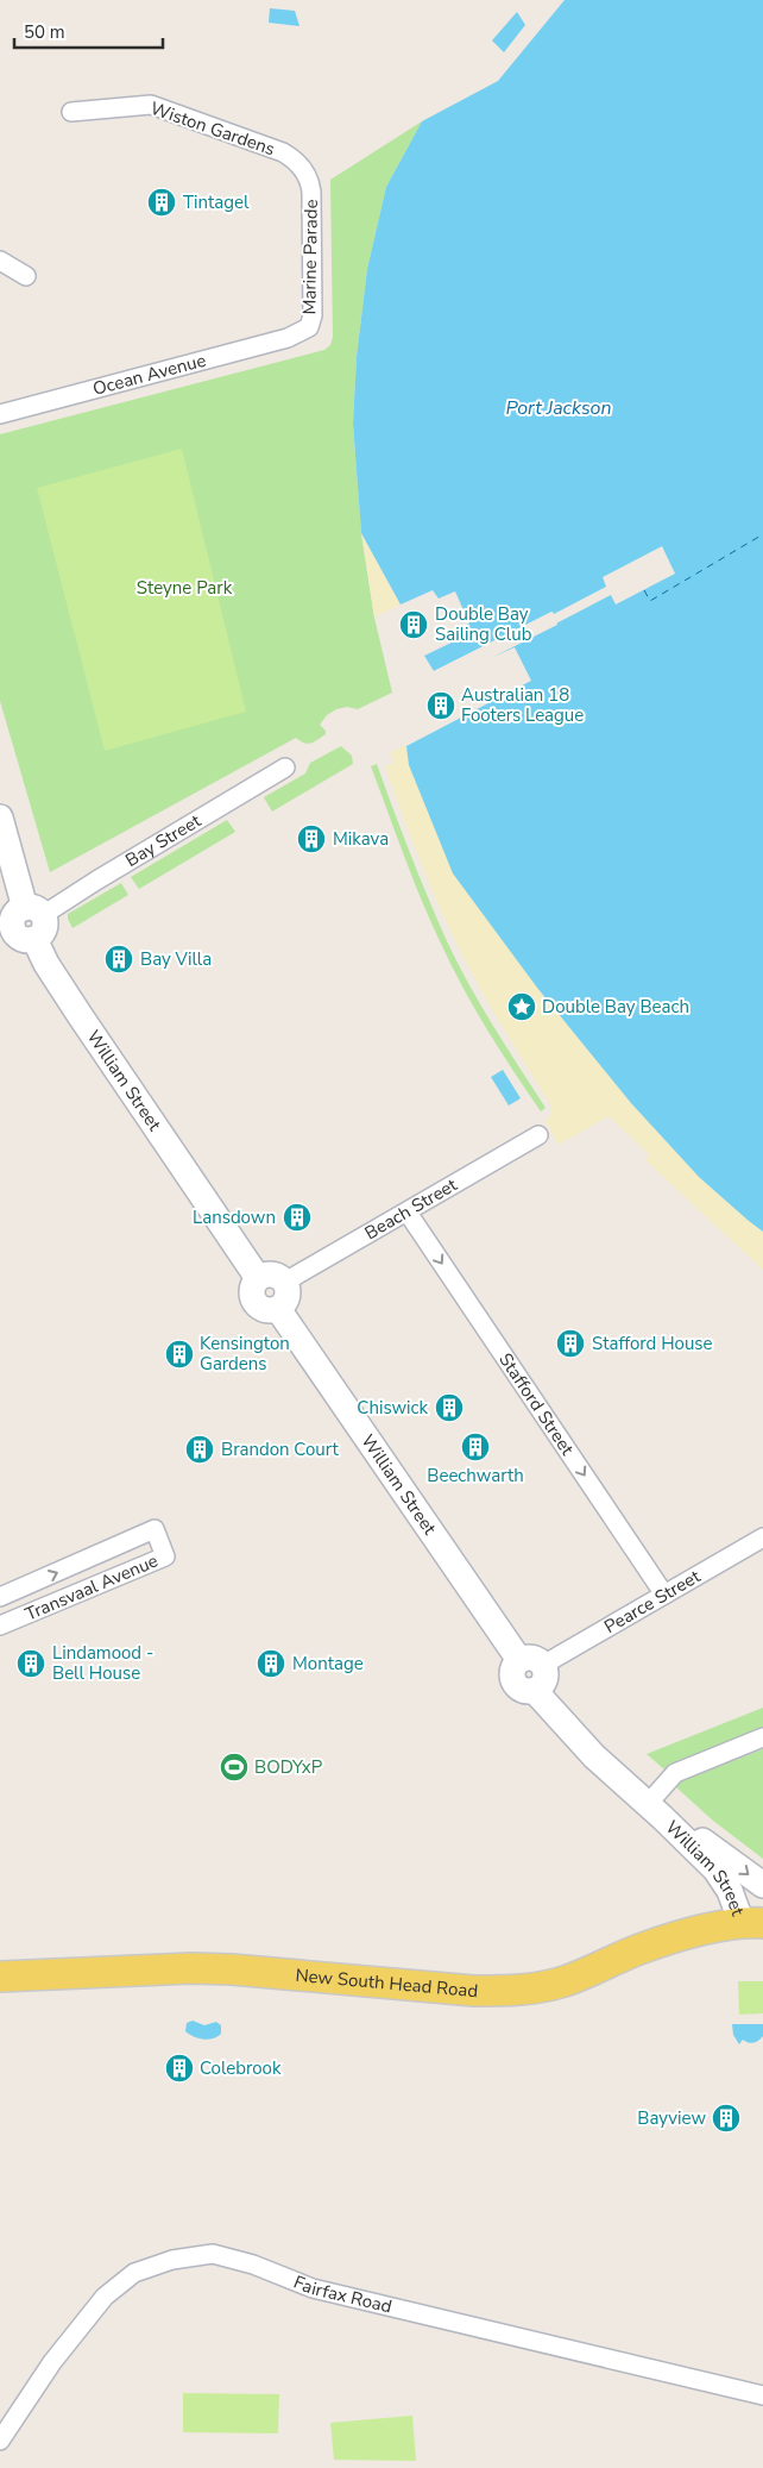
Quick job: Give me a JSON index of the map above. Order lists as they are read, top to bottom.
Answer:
{
  "streets": {
    "main road": ["New South Head Road"],
    "street": [
      "Wiston Gardens",
      "Marine Parade",
      "Ocean Avenue",
      "Bay Street",
      "William Street",
      "Beach Street",
      "Stafford Street",
      "Transvaal Avenue",
      "Pearce Street",
      "Fairfax Road"
    ]
  },
  "crossings": [
    ["Wiston Gardens", "Marine Parade"],
    ["Marine Parade", "Ocean Avenue"],
    ["Bay Street", "William Street"],
    ["William Street", "Beach Street"],
    ["William Street", "Pearce Street"],
    ["William Street", "New South Head Road"],
    ["Beach Street", "Stafford Street"],
    ["Stafford Street", "Pearce Street"]
  ],
  "one_way": ["Stafford Street"],
  "water": ["Port Jackson"],
  "parks": ["Steyne Park"],
  "places": {
    "building": [
      "Tintagel",
      "Double Bay Sailing Club",
      "Australian 18 Footers League",
      "Mikava",
      "Bay Villa",
      "Lansdown",
      "Stafford House",
      "Kensington Gardens",
      "Chiswick",
      "Beechwarth",
      "Brandon Court",
      "Lindamood - Bell House",
      "Montage",
      "Colebrook",
      "Bayview"
    ],
    "place": ["Double Bay Beach"],
    "sports": ["BODYxP"]
  },
  "scale_bar": "50 m"
}
